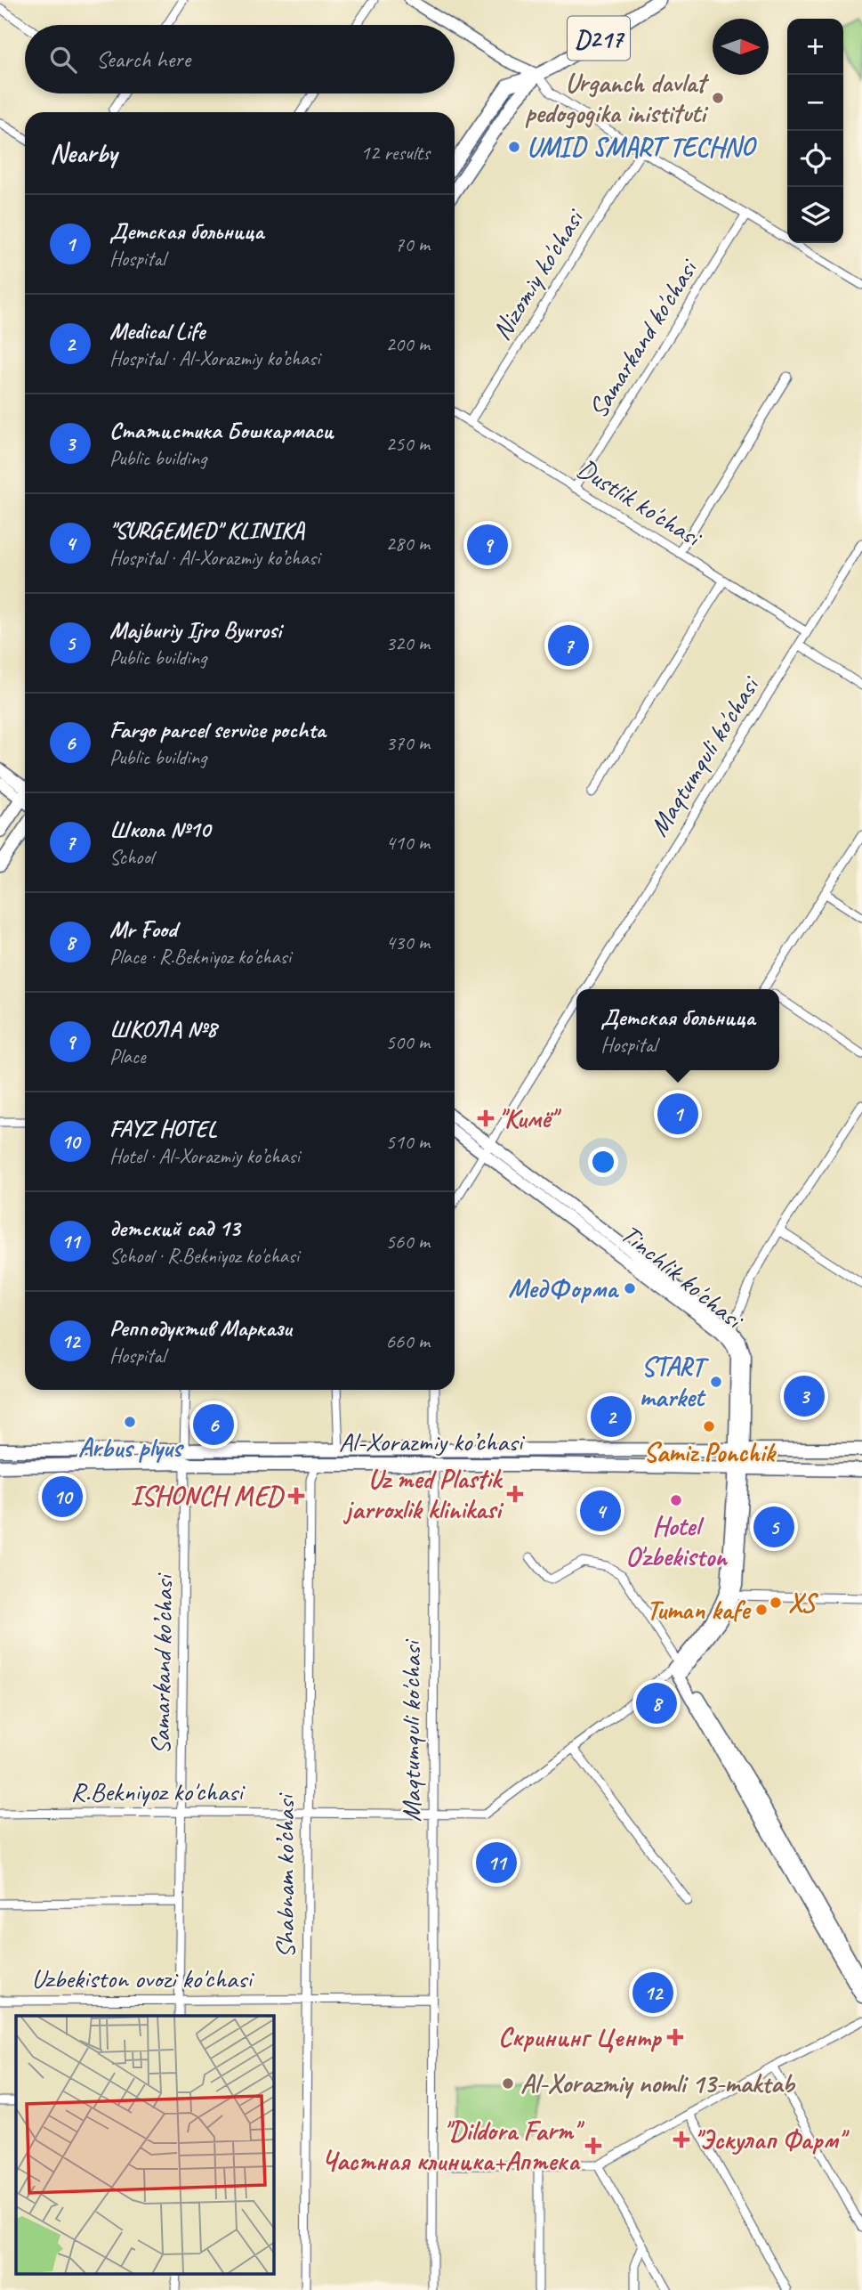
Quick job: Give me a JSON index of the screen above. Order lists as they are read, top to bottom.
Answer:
{
  "streets": {
    "main road": ["D217", "Tinchlik ko'chasi", "Al-Xorazmiy ko’chasi"],
    "street": [
      "Nizomiy ko'chasi",
      "Samarkand ko'chasi",
      "Dustlik ko'chasi",
      "Maqtumquli ko'chasi",
      "Samarkand ko’chasi",
      "R.Bekniyoz ko'chasi",
      "Shabnam ko’chasi",
      "Uzbekiston ovozi ko'chasi"
    ]
  },
  "crossings": [
    ["Nizomiy ko'chasi", "Dustlik ko'chasi"],
    ["Samarkand ko'chasi", "Dustlik ko'chasi"],
    ["Dustlik ko'chasi", "Maqtumquli ko'chasi"],
    ["Maqtumquli ko'chasi", "Tinchlik ko'chasi"],
    ["Maqtumquli ko'chasi", "Al-Xorazmiy ko’chasi"],
    ["Maqtumquli ko'chasi", "R.Bekniyoz ko'chasi"],
    ["Maqtumquli ko'chasi", "Uzbekiston ovozi ko'chasi"],
    ["Tinchlik ko'chasi", "Al-Xorazmiy ko’chasi"],
    ["Tinchlik ko'chasi", "R.Bekniyoz ko'chasi"],
    ["Al-Xorazmiy ko’chasi", "Samarkand ko’chasi"],
    ["Al-Xorazmiy ko’chasi", "Shabnam ko’chasi"],
    ["Samarkand ko’chasi", "R.Bekniyoz ko'chasi"],
    ["Samarkand ko’chasi", "Uzbekiston ovozi ko'chasi"],
    ["R.Bekniyoz ko'chasi", "Shabnam ko’chasi"],
    ["Shabnam ko’chasi", "Uzbekiston ovozi ko'chasi"]
  ],
  "places": {
    "other": [
      "Urganch davlat pedogogika inistituti",
      "UMID SMART TECHNO",
      "МедФорма",
      "START market",
      "Arbus plyus",
      "Samiz Ponchik",
      "Hotel O'zbekiston",
      "XS",
      "Tuman kafe",
      "Аl-Xоrаzmiy nоmli 13-mаktаb"
    ],
    "health": [
      "\"Кимё\"",
      "Uz med Plastik jarroxlik klinikasi",
      "ISHONCH MED",
      "Скрининг Центр",
      "\"Эскулап Фарм\"",
      "\"Dildora Farm\" Частная клиника+Аптека"
    ]
  },
  "north": "right",
  "page": {
    "map_buttons": ["+", "−"],
    "search": "Search here",
    "heading": ["Nearby", "12 results"],
    "list": [
      {
        "mark": "1",
        "name": "Детская больница",
        "note": "Hospital",
        "value": "70 m"
      },
      {
        "mark": "2",
        "name": "Medical Life",
        "note": "Hospital · Al-Xorazmiy ko’chasi",
        "value": "200 m"
      },
      {
        "mark": "3",
        "name": "Статистика Бошкармаси",
        "note": "Public building",
        "value": "250 m"
      },
      {
        "mark": "4",
        "name": "\"SURGEMED\" KLINIKA",
        "note": "Hospital · Al-Xorazmiy ko’chasi",
        "value": "280 m"
      },
      {
        "mark": "5",
        "name": "Majburiy Ijro Byurosi",
        "note": "Public building",
        "value": "320 m"
      },
      {
        "mark": "6",
        "name": "Fargo parcel service pochta",
        "note": "Public building",
        "value": "370 m"
      },
      {
        "mark": "7",
        "name": "Школа №10",
        "note": "School",
        "value": "410 m"
      },
      {
        "mark": "8",
        "name": "Mr Food",
        "note": "Place · R.Bekniyoz ko'chasi",
        "value": "430 m"
      },
      {
        "mark": "9",
        "name": "ШКОЛА №8",
        "note": "Place",
        "value": "500 m"
      },
      {
        "mark": "10",
        "name": "FAYZ HOTEL",
        "note": "Hotel · Al-Xorazmiy ko’chasi",
        "value": "510 m"
      },
      {
        "mark": "11",
        "name": "детский сад 13",
        "note": "School · R.Bekniyoz ko'chasi",
        "value": "560 m"
      },
      {
        "mark": "12",
        "name": "Репподуктив Маркази",
        "note": "Hospital",
        "value": "660 m"
      }
    ],
    "pins": [
      "9",
      "7",
      "1",
      "3",
      "2",
      "6",
      "10",
      "4",
      "5",
      "8",
      "11",
      "12"
    ],
    "popup": ["Детская больница", "Hospital"]
  }
}
